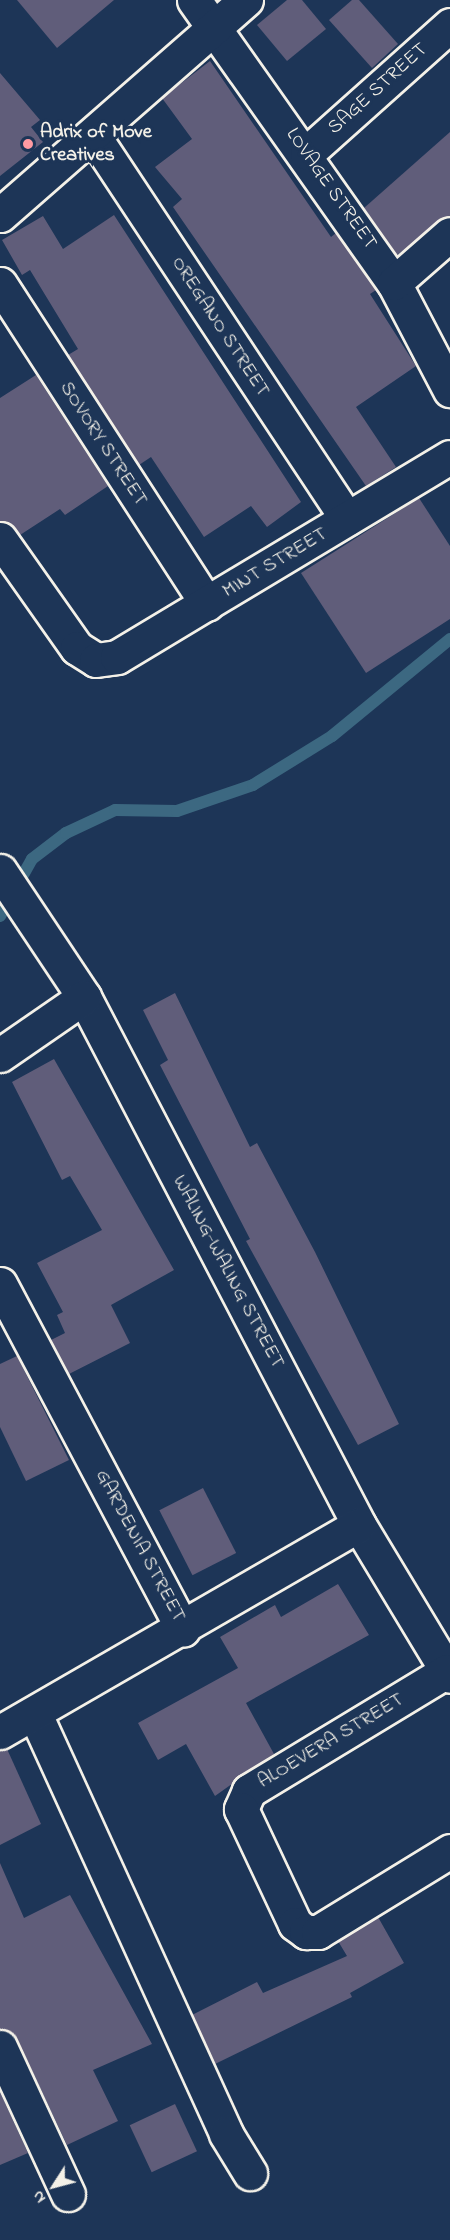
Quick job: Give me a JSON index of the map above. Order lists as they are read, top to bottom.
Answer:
{
  "streets": {
    "street": [
      "SAGE STREET",
      "LOVAGE STREET",
      "OREGANO STREET",
      "SOVORY STREET",
      "MINT STREET",
      "WALING-WALING STREET",
      "GARDENIA STREET",
      "ALOEVERA STREET"
    ]
  },
  "crossings": [
    ["SAGE STREET", "LOVAGE STREET"],
    ["OREGANO STREET", "MINT STREET"],
    ["SOVORY STREET", "MINT STREET"],
    ["WALING-WALING STREET", "GARDENIA STREET"],
    ["WALING-WALING STREET", "ALOEVERA STREET"]
  ],
  "places": ["Adrix of Move Creatives"],
  "north": "bottom left"
}
